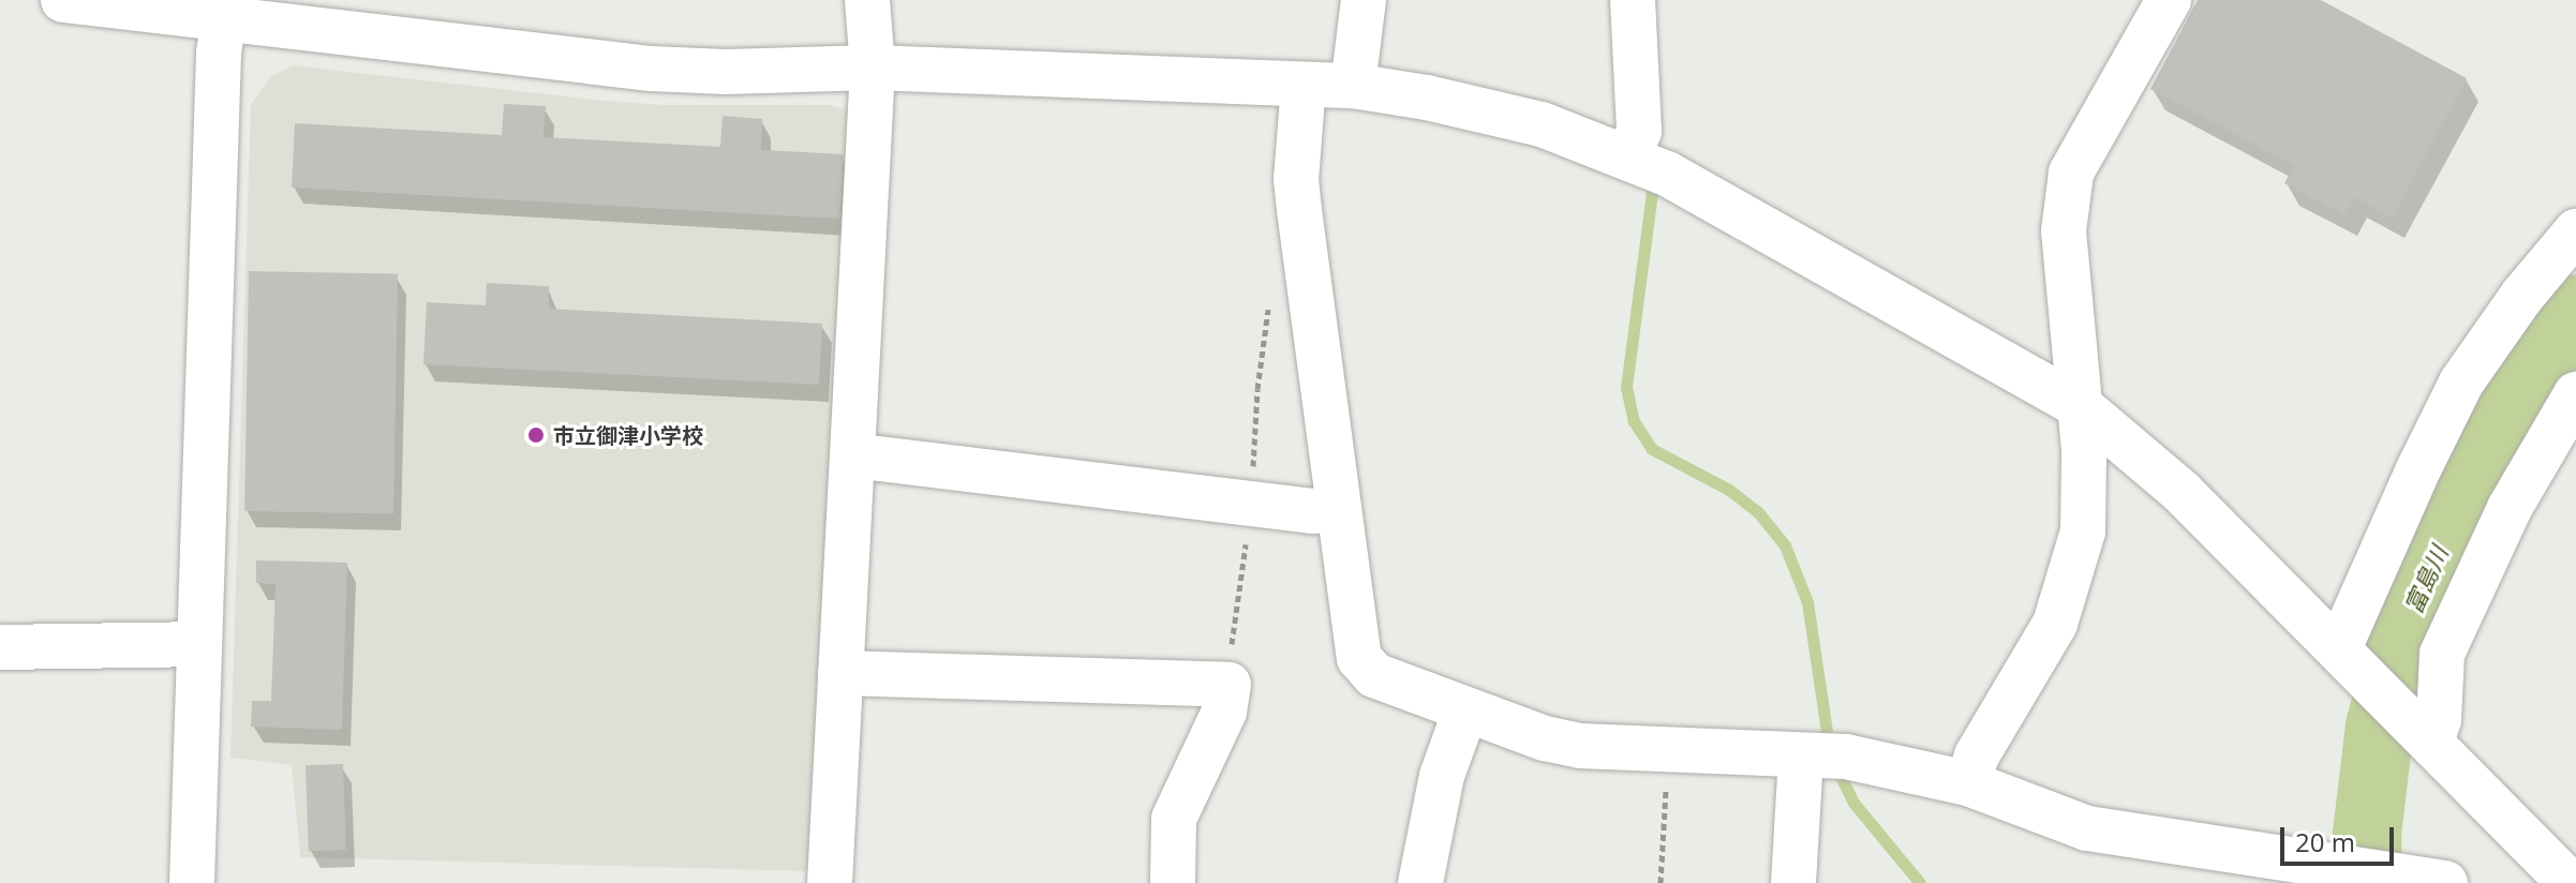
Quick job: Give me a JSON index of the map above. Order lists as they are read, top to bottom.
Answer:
{
  "water": ["富島川"],
  "places": ["市立御津小学校"],
  "scale_bar": "20 m"
}
